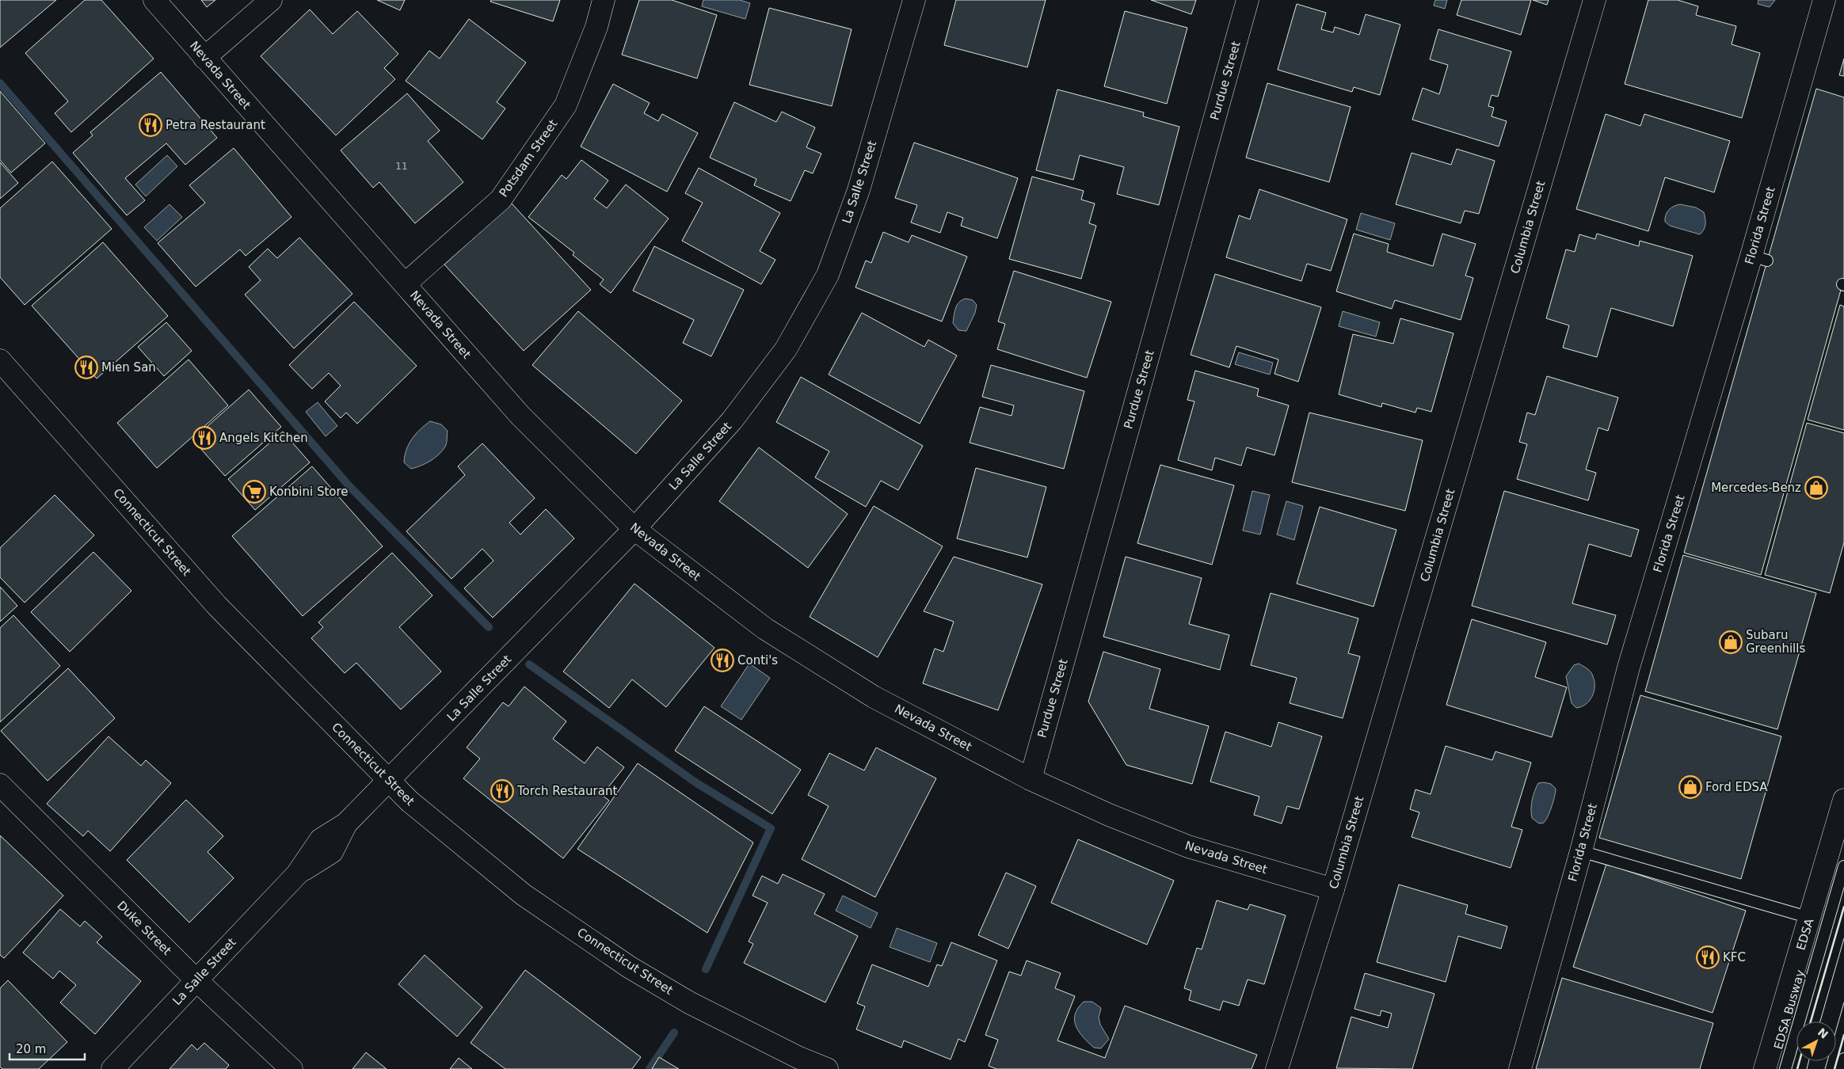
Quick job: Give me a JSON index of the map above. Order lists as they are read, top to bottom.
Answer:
{
  "streets": {
    "main road": [
      "Nevada Street",
      "Purdue Street",
      "Potsdam Street",
      "La Salle Street",
      "Florida Street",
      "Columbia Street",
      "Connecticut Street",
      "Duke Street",
      "EDSA"
    ],
    "lane": ["EDSA Busway"]
  },
  "crossings": [
    ["Nevada Street", "Purdue Street"],
    ["Nevada Street", "Potsdam Street"],
    ["Nevada Street", "La Salle Street"],
    ["Nevada Street", "Columbia Street"],
    ["La Salle Street", "Connecticut Street"],
    ["La Salle Street", "Duke Street"]
  ],
  "places": {
    "restaurant": [
      "Petra Restaurant",
      "Mien San",
      "Angels Kitchen",
      "Conti's",
      "Torch Restaurant",
      "KFC"
    ],
    "shop": ["Mercedes-Benz", "Subaru Greenhills", "Ford EDSA"],
    "supermarket": ["Konbini Store"]
  },
  "house_numbers": ["11"],
  "scale_bar": "20 m",
  "north": "top right"
}
